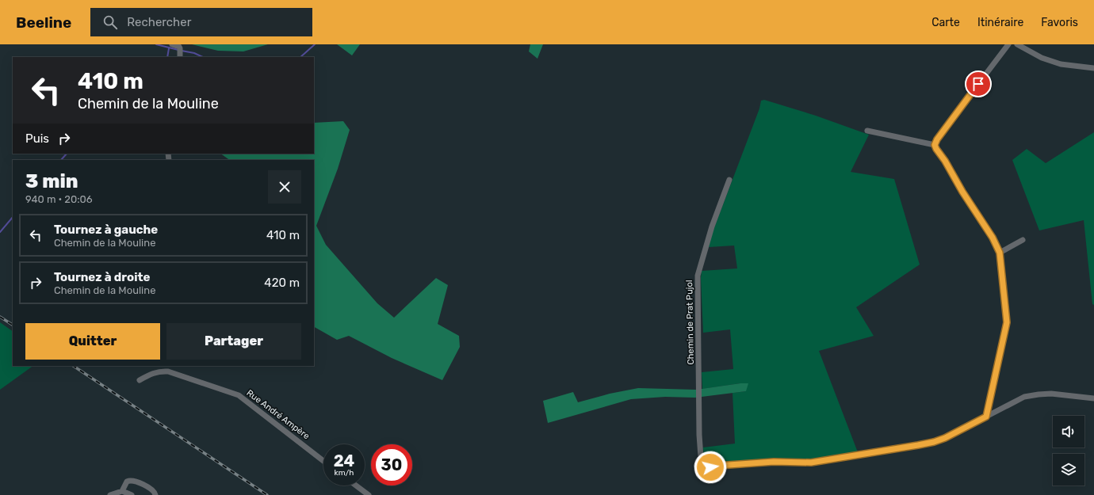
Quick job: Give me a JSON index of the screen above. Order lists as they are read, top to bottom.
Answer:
{
  "streets": {
    "street": ["Chemin de Prat Pujol", "Rue André Ampère"]
  },
  "page": {
    "header": "Beeline",
    "search": "Rechercher",
    "nav": ["Carte", "Itinéraire", "Favoris"],
    "turn": ["410 m", "Chemin de la Mouline"],
    "then": "Puis",
    "heading": ["3 min", "940 m · 20:06"],
    "list": [
      {
        "name": "Tournez à gauche",
        "note": "Chemin de la Mouline",
        "value": "410 m"
      },
      {
        "name": "Tournez à droite",
        "note": "Chemin de la Mouline",
        "value": "420 m"
      }
    ],
    "buttons": ["Quitter", "Partager"],
    "speed": "24 km/h",
    "limit": "30"
  }
}
